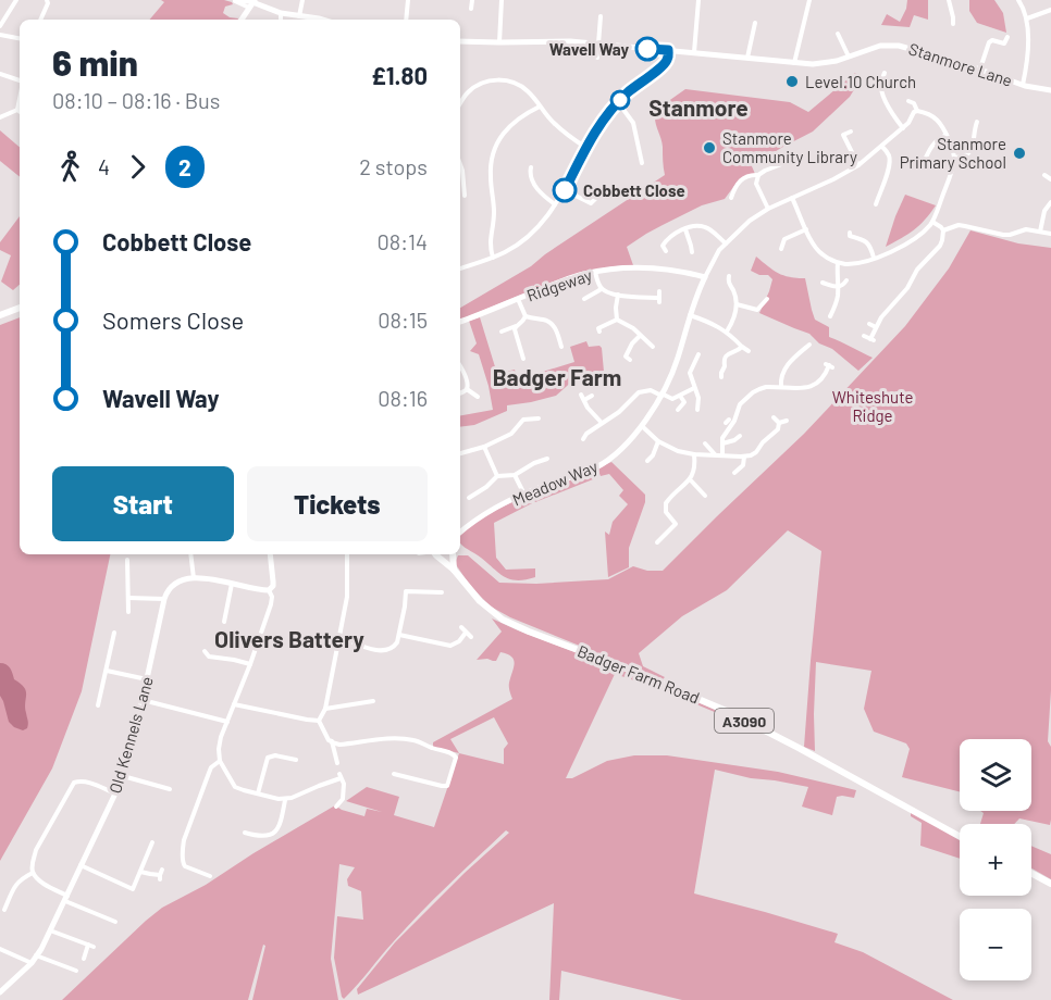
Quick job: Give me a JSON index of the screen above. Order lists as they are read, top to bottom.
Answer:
{
  "streets": {
    "main road": ["Badger Farm Road", "A3090"],
    "street": [
      "Stanmore Lane",
      "Ridgeway",
      "Meadow Way",
      "Old Kennels Lane"
    ]
  },
  "crossings": [
    ["Ridgeway", "Meadow Way"]
  ],
  "districts": ["Stanmore", "Badger Farm", "Olivers Battery"],
  "parks": ["Whiteshute Ridge"],
  "places": [
    "Wavell Way",
    "Level.10 Church",
    "Stanmore Community Library",
    "Stanmore Primary School",
    "Cobbett Close"
  ],
  "lines": ["bus line 2"],
  "page": {
    "heading": ["6 min", "08:10 – 08:16 · Bus", "£1.80"],
    "legs": ["4", "2", "2 stops"],
    "list": [
      {
        "name": "Cobbett Close",
        "value": "08:14"
      },
      {
        "name": "Somers Close",
        "value": "08:15"
      },
      {
        "name": "Wavell Way",
        "value": "08:16"
      }
    ],
    "buttons": ["Start", "Tickets"],
    "map_buttons": ["+", "−"]
  }
}
